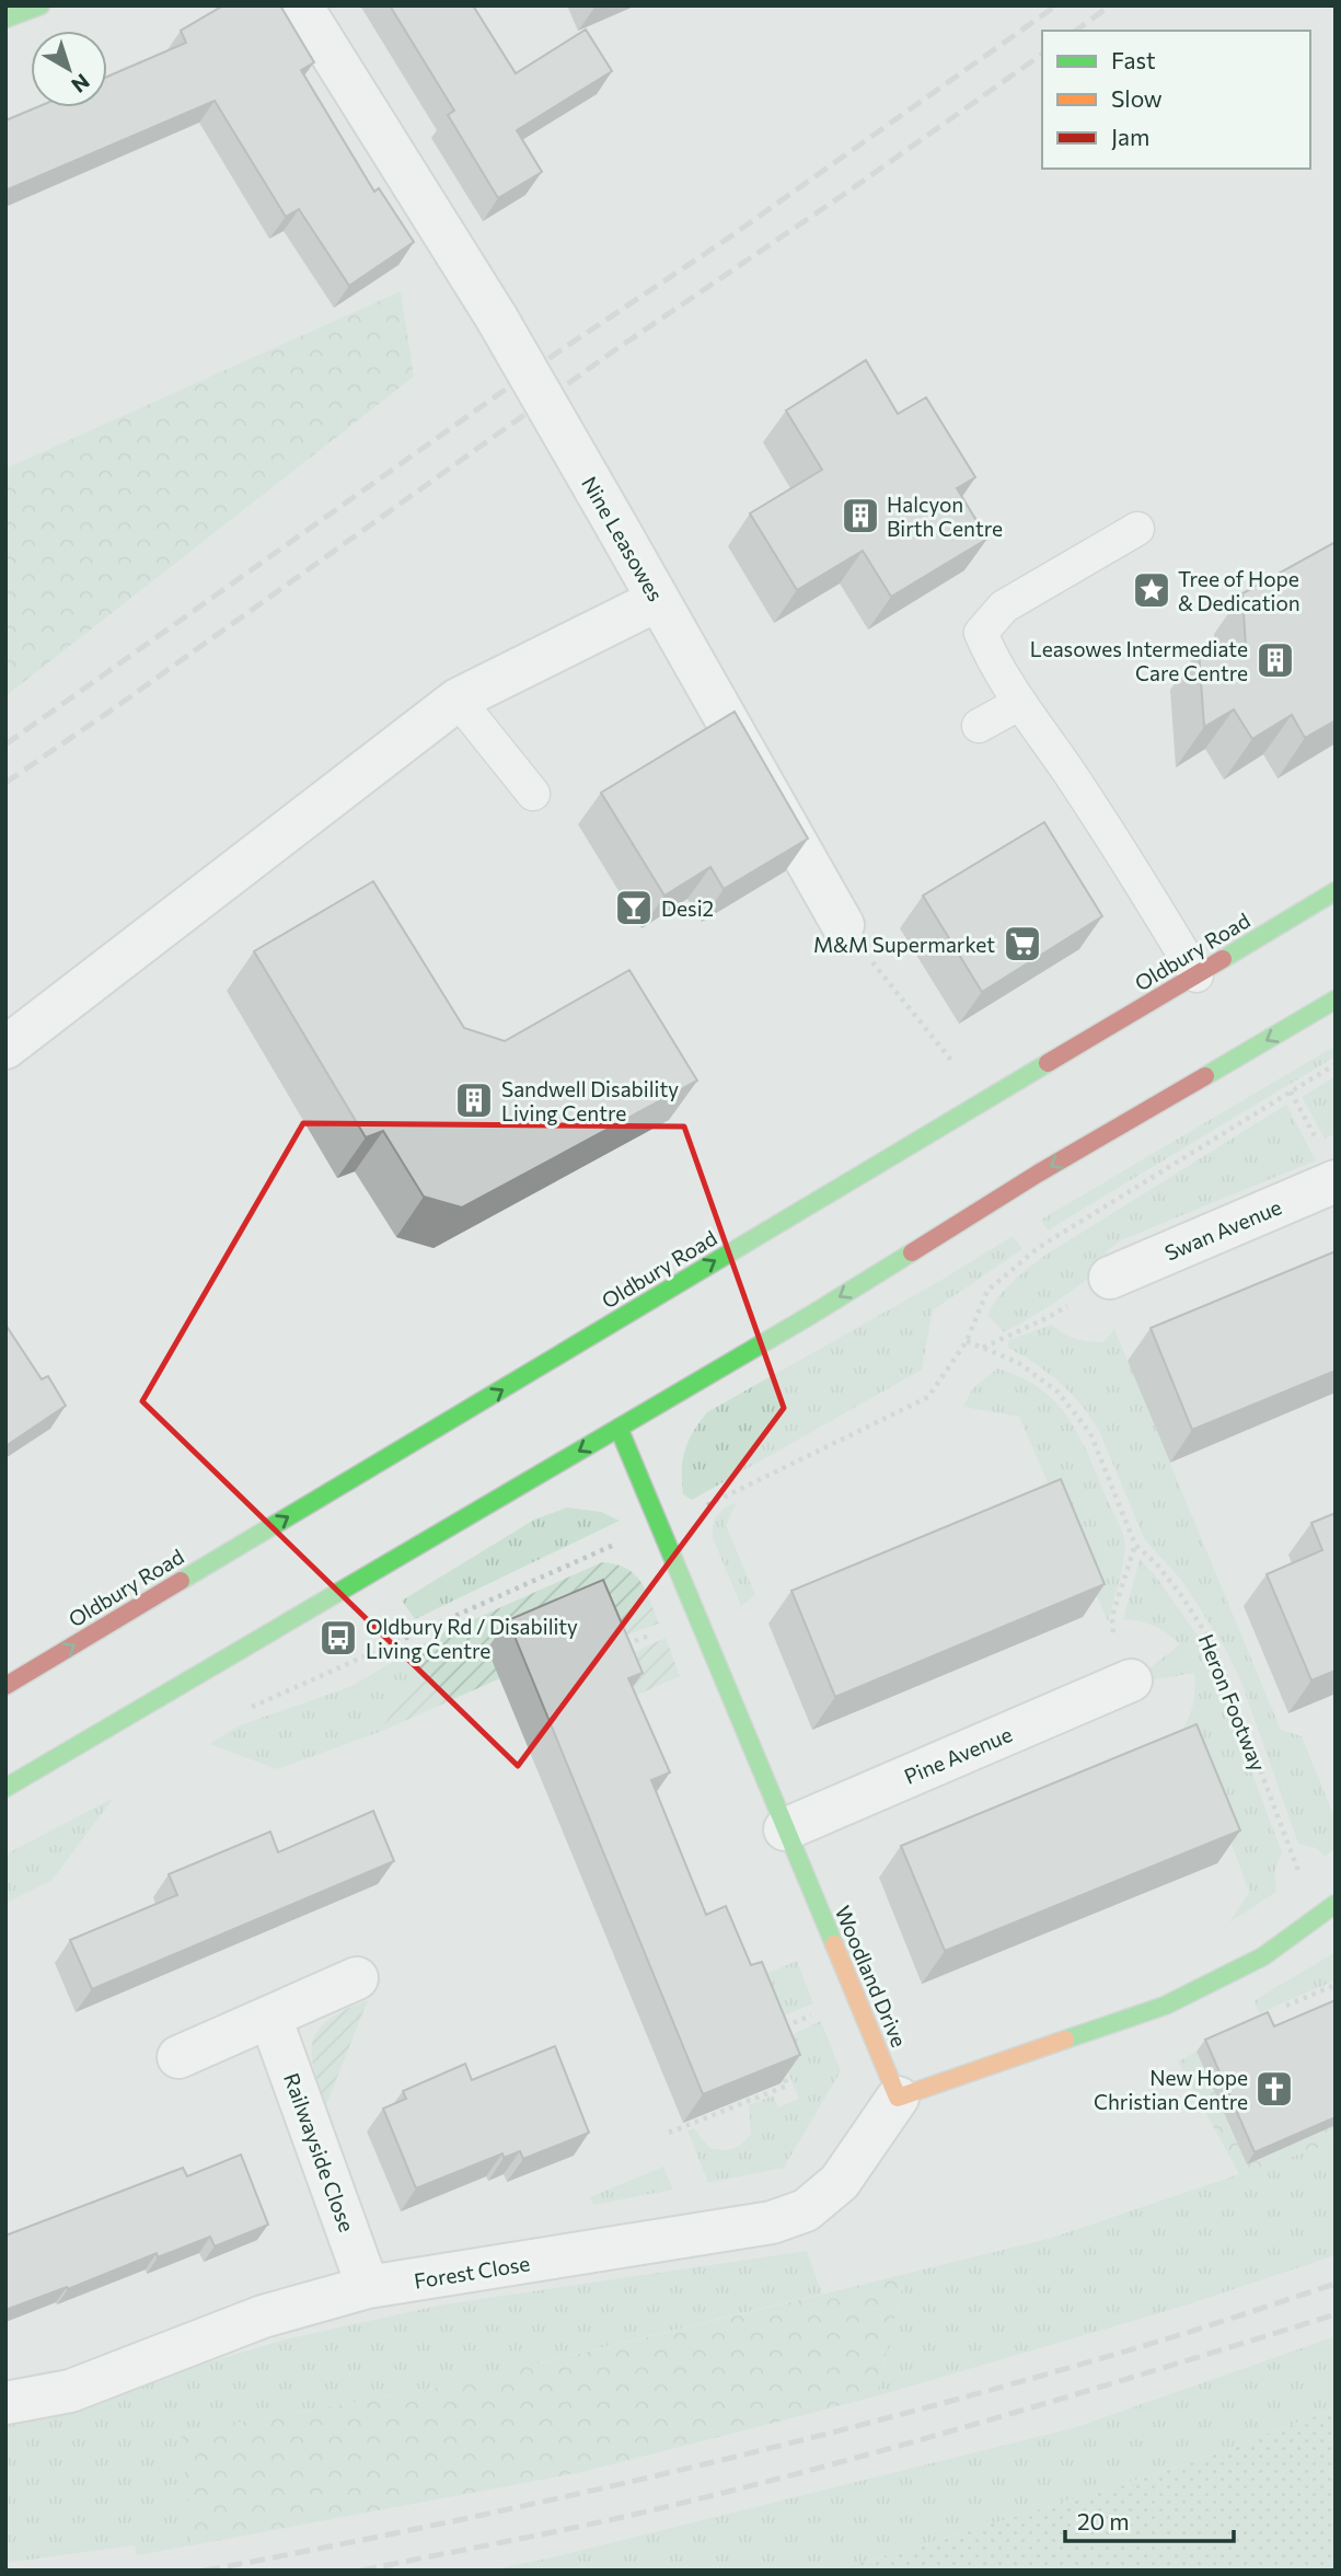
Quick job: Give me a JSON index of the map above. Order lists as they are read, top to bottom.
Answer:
{
  "streets": {
    "main road": ["Oldbury Road", "Woodland Drive"],
    "street": [
      "Nine Leasowes",
      "Swan Avenue",
      "Pine Avenue",
      "Railwayside Close",
      "Forest Close"
    ],
    "path": ["Heron Footway"]
  },
  "crossings": [
    ["Pine Avenue", "Woodland Drive"],
    ["Woodland Drive", "Forest Close"],
    ["Railwayside Close", "Forest Close"]
  ],
  "places": {
    "building": ["Halcyon Birth Centre", "Leasowes Intermediate Care Centre", "Sandwell Disability Living Centre"],
    "place": ["Tree of Hope & Dedication"],
    "bar": ["Desi2"],
    "supermarket": ["M&M Supermarket"],
    "bus stop": ["Oldbury Rd / Disability Living Centre"],
    "church": ["New Hope Christian Centre"]
  },
  "legend": ["Fast", "Slow", "Jam"],
  "scale_bar": "20 m",
  "north": "bottom right"
}
